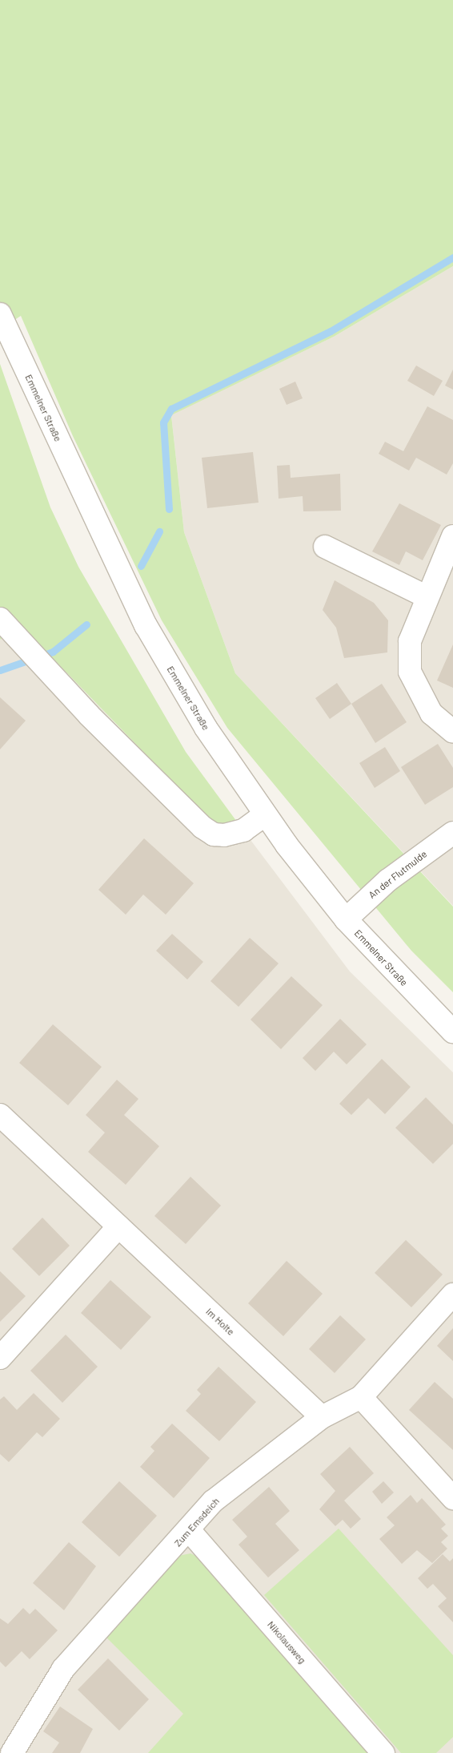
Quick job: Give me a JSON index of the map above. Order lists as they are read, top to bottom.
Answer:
{
  "streets": {
    "street": [
      "Emmelner Straße",
      "An der Flutmulde",
      "Im Holte",
      "Zum Emsdeich",
      "Nikolausweg"
    ]
  },
  "crossings": [
    ["Emmelner Straße", "An der Flutmulde"],
    ["Im Holte", "Zum Emsdeich"],
    ["Zum Emsdeich", "Nikolausweg"]
  ]
}
